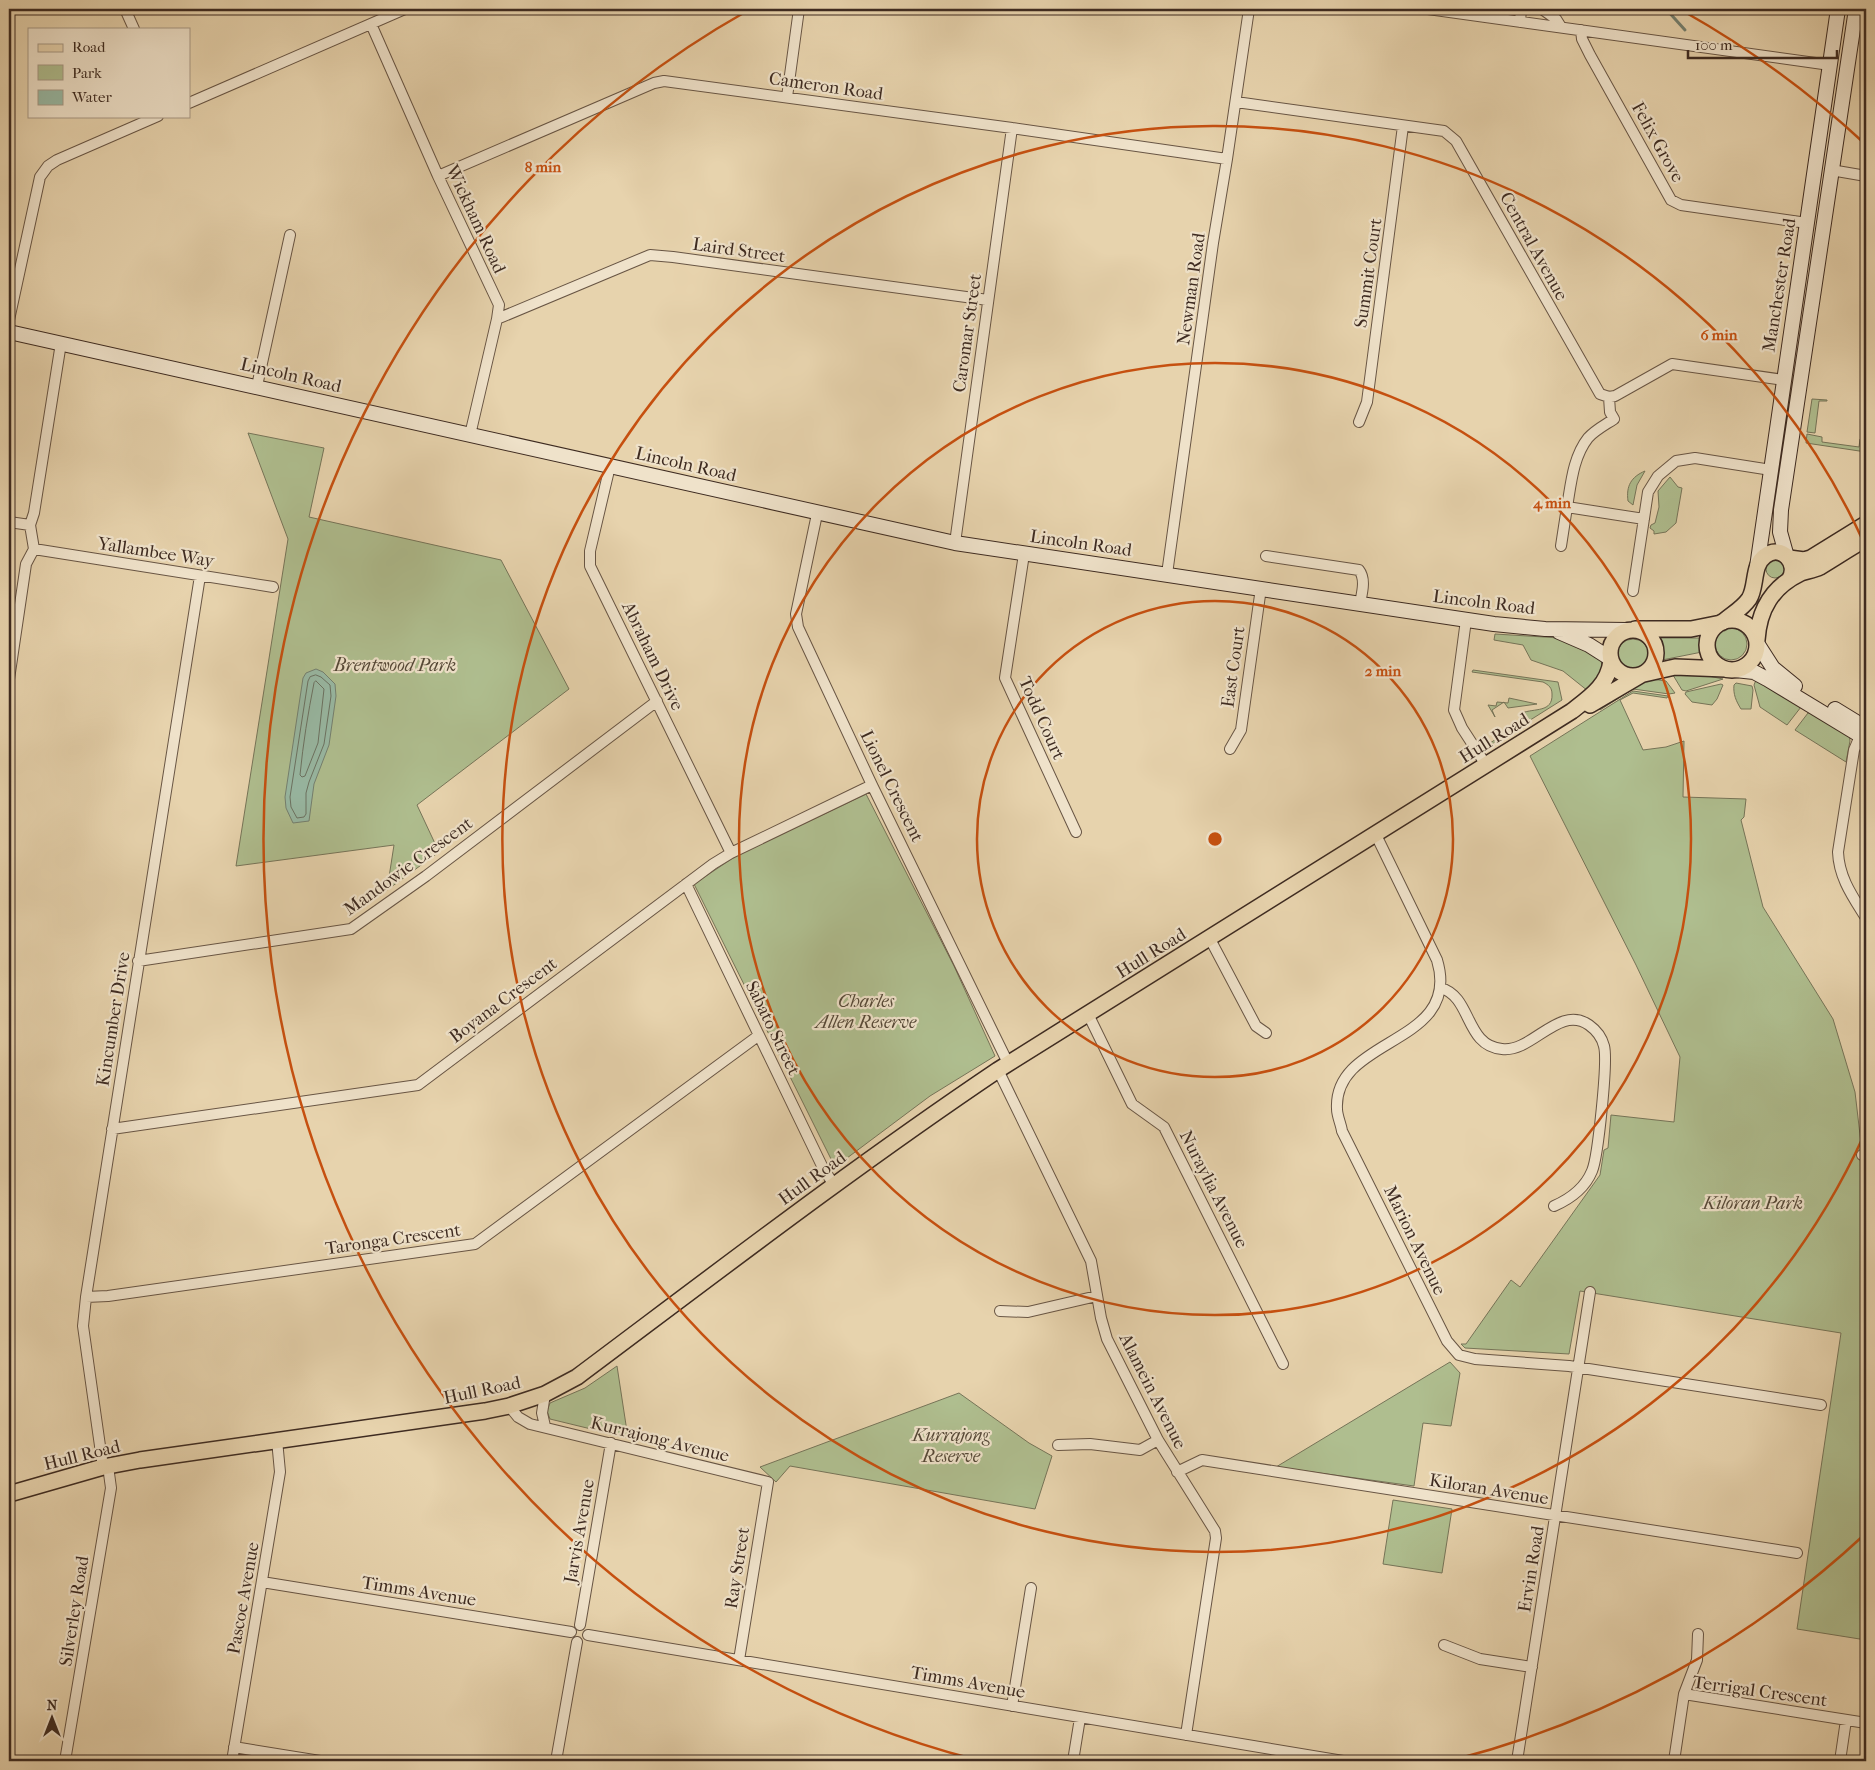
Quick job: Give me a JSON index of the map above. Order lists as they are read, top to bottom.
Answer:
{
  "streets": {
    "main road": ["Manchester Road", "Lincoln Road", "Hull Road"],
    "street": [
      "Cameron Road",
      "Felix Grove",
      "Wickham Road",
      "Central Avenue",
      "Laird Street",
      "Summit Court",
      "Newman Road",
      "Caromar Street",
      "Yallambee Way",
      "Abraham Drive",
      "East Court",
      "Todd Court",
      "Lionel Crescent",
      "Mandowie Crescent",
      "Boyana Crescent",
      "Kincumber Drive",
      "Sabato Street",
      "Nuraylia Avenue",
      "Taronga Crescent",
      "Marion Avenue",
      "Alamein Avenue",
      "Kurrajong Avenue",
      "Kiloran Avenue",
      "Jarvis Avenue",
      "Ray Street",
      "Ervin Road",
      "Timms Avenue",
      "Pascoe Avenue",
      "Silverley Road",
      "Terrigal Crescent"
    ]
  },
  "crossings": [
    ["Cameron Road", "Wickham Road"],
    ["Cameron Road", "Newman Road"],
    ["Cameron Road", "Caromar Street"],
    ["Felix Grove", "Manchester Road"],
    ["Wickham Road", "Laird Street"],
    ["Wickham Road", "Lincoln Road"],
    ["Central Avenue", "Summit Court"],
    ["Central Avenue", "Newman Road"],
    ["Laird Street", "Caromar Street"],
    ["Newman Road", "Lincoln Road"],
    ["Caromar Street", "Lincoln Road"],
    ["Lincoln Road", "Abraham Drive"],
    ["Lincoln Road", "East Court"],
    ["Lincoln Road", "Todd Court"],
    ["Lincoln Road", "Hull Road"],
    ["Lincoln Road", "Lionel Crescent"],
    ["Yallambee Way", "Kincumber Drive"],
    ["Abraham Drive", "Mandowie Crescent"],
    ["Abraham Drive", "Boyana Crescent"],
    ["Hull Road", "Lionel Crescent"],
    ["Hull Road", "Kincumber Drive"],
    ["Hull Road", "Sabato Street"],
    ["Hull Road", "Nuraylia Avenue"],
    ["Hull Road", "Marion Avenue"],
    ["Hull Road", "Alamein Avenue"],
    ["Hull Road", "Kurrajong Avenue"],
    ["Hull Road", "Pascoe Avenue"],
    ["Hull Road", "Silverley Road"],
    ["Lionel Crescent", "Boyana Crescent"],
    ["Lionel Crescent", "Alamein Avenue"],
    ["Mandowie Crescent", "Kincumber Drive"],
    ["Boyana Crescent", "Kincumber Drive"],
    ["Boyana Crescent", "Sabato Street"],
    ["Kincumber Drive", "Taronga Crescent"],
    ["Kincumber Drive", "Silverley Road"],
    ["Sabato Street", "Taronga Crescent"],
    ["Marion Avenue", "Ervin Road"],
    ["Alamein Avenue", "Kiloran Avenue"],
    ["Alamein Avenue", "Timms Avenue"],
    ["Kurrajong Avenue", "Jarvis Avenue"],
    ["Kurrajong Avenue", "Ray Street"],
    ["Kiloran Avenue", "Ervin Road"],
    ["Jarvis Avenue", "Timms Avenue"],
    ["Ray Street", "Timms Avenue"],
    ["Timms Avenue", "Pascoe Avenue"]
  ],
  "parks": [
    "Brentwood Park",
    "Charles Allen Reserve",
    "Kiloran Park",
    "Kurrajong Reserve"
  ],
  "legend": ["Road", "Park", "Water"],
  "scale_bar": "100 m",
  "north": "top",
  "rings": [
    "8 min",
    "6 min",
    "4 min",
    "2 min"
  ]
}
